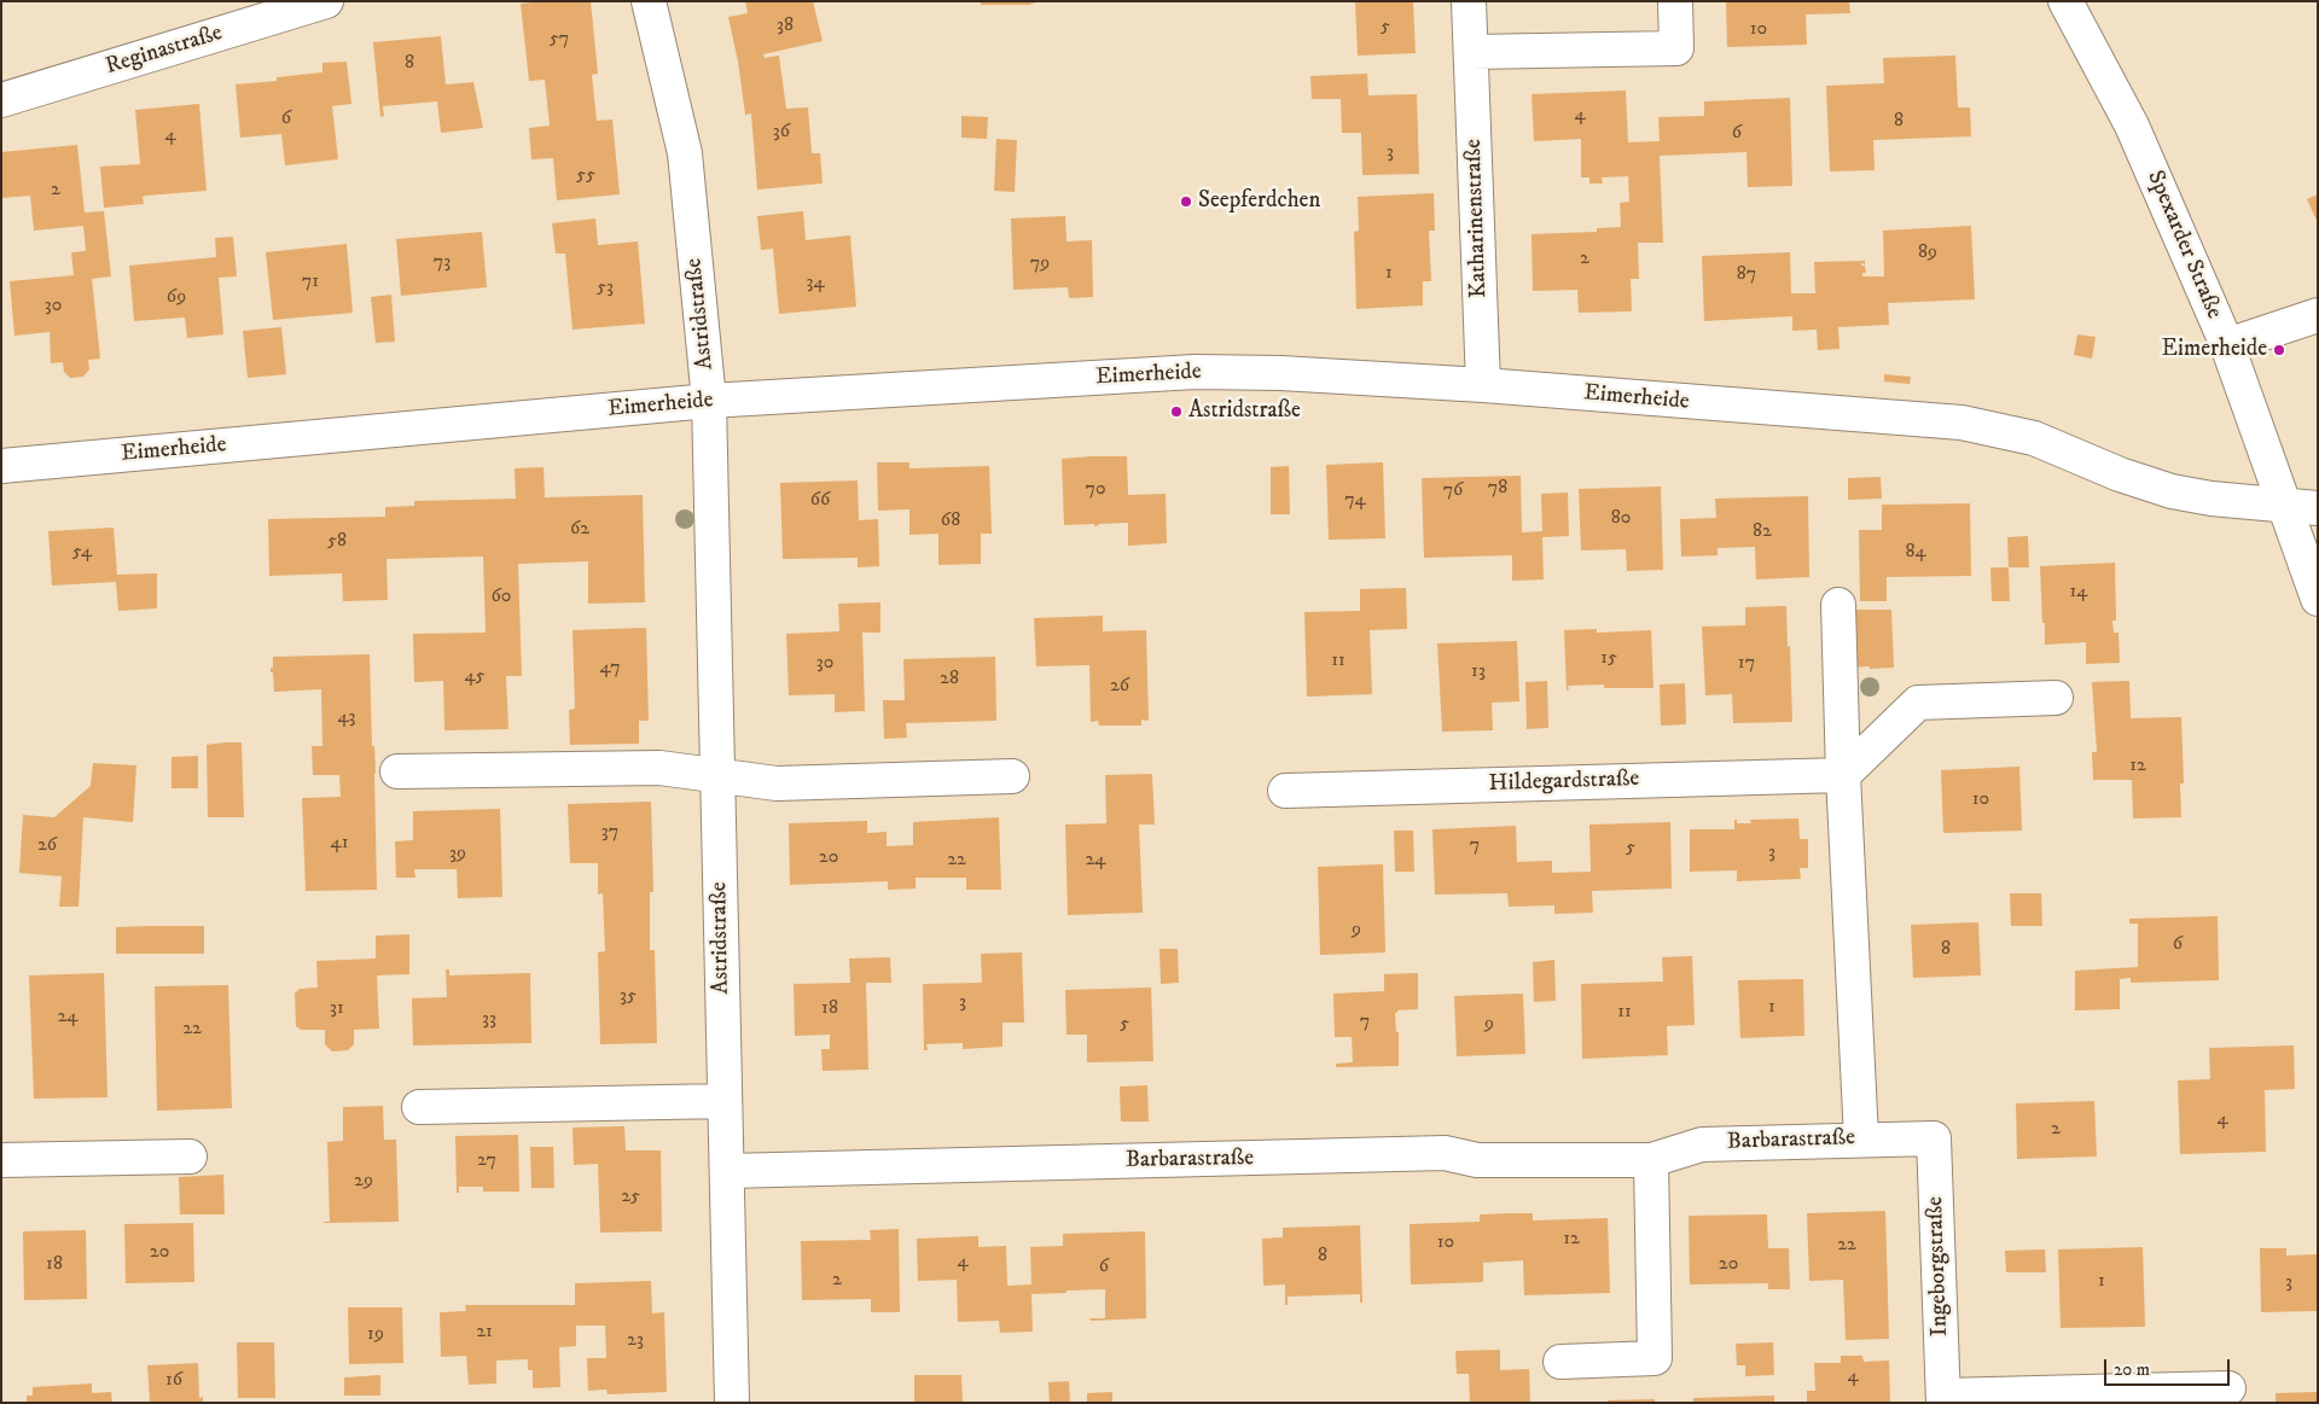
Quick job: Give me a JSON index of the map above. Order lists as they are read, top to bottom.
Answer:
{
  "streets": {
    "street": [
      "Reginastraße",
      "Katharinenstraße",
      "Spexarder Straße",
      "Astridstraße",
      "Eimerheide",
      "Hildegardstraße",
      "Barbarastraße",
      "Ingeborgstraße"
    ]
  },
  "crossings": [
    ["Katharinenstraße", "Eimerheide"],
    ["Spexarder Straße", "Eimerheide"],
    ["Astridstraße", "Eimerheide"],
    ["Astridstraße", "Barbarastraße"],
    ["Barbarastraße", "Ingeborgstraße"]
  ],
  "places": ["Seepferdchen", "Eimerheide", "Astridstraße"],
  "house_numbers": [
    "38",
    "5",
    "10",
    "57",
    "8",
    "4",
    "6",
    "8",
    "36",
    "6",
    "4",
    "3",
    "55",
    "2",
    "89",
    "2",
    "73",
    "79",
    "1",
    "87",
    "71",
    "34",
    "53",
    "69",
    "30",
    "78",
    "70",
    "76",
    "66",
    "74",
    "80",
    "68",
    "62",
    "82",
    "58",
    "54",
    "84",
    "14",
    "60",
    "15",
    "11",
    "30",
    "17",
    "47",
    "13",
    "45",
    "28",
    "26",
    "43",
    "12",
    "10",
    "37",
    "41",
    "26",
    "7",
    "5",
    "3",
    "39",
    "20",
    "22",
    "24",
    "9",
    "6",
    "8",
    "35",
    "3",
    "1",
    "31",
    "18",
    "11",
    "24",
    "33",
    "7",
    "5",
    "9",
    "22",
    "4",
    "2",
    "27",
    "29",
    "25",
    "12",
    "10",
    "22",
    "20",
    "8",
    "4",
    "18",
    "20",
    "6",
    "2",
    "1",
    "3",
    "21",
    "19",
    "23",
    "4",
    "16"
  ],
  "scale_bar": "20 m"
}
